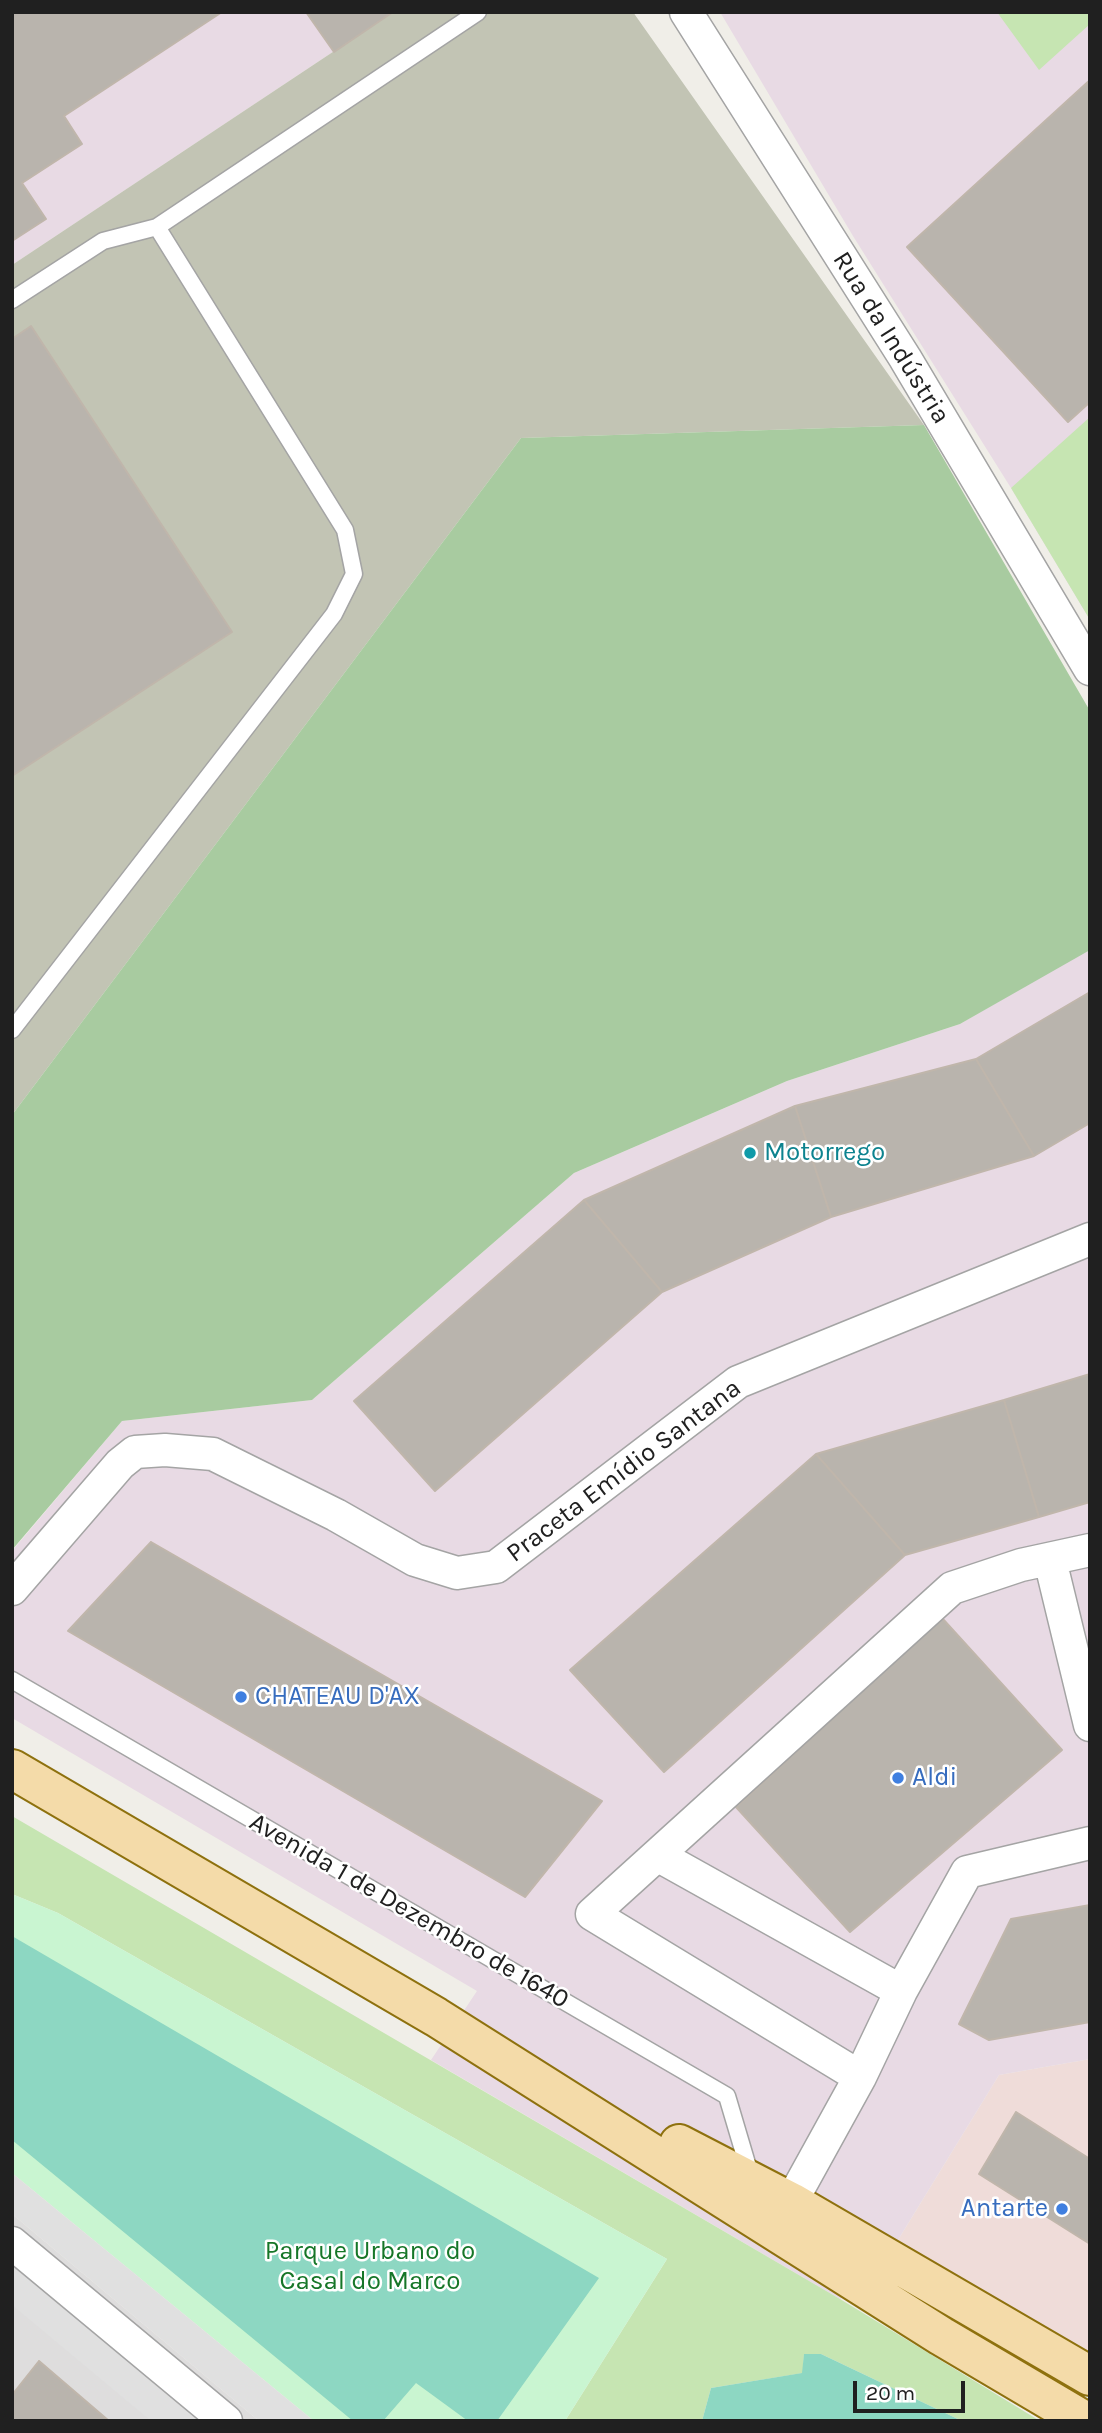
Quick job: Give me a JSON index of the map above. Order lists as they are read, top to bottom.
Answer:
{
  "streets": {
    "street": ["Rua da Indústria", "Praceta Emídio Santana"],
    "lane": ["Avenida 1 de Dezembro de 1640"]
  },
  "parks": ["Parque Urbano do Casal do Marco"],
  "places": [
    "Motorrego",
    "CHATEAU D'AX",
    "Aldi",
    "Antarte"
  ],
  "scale_bar": "20 m"
}
